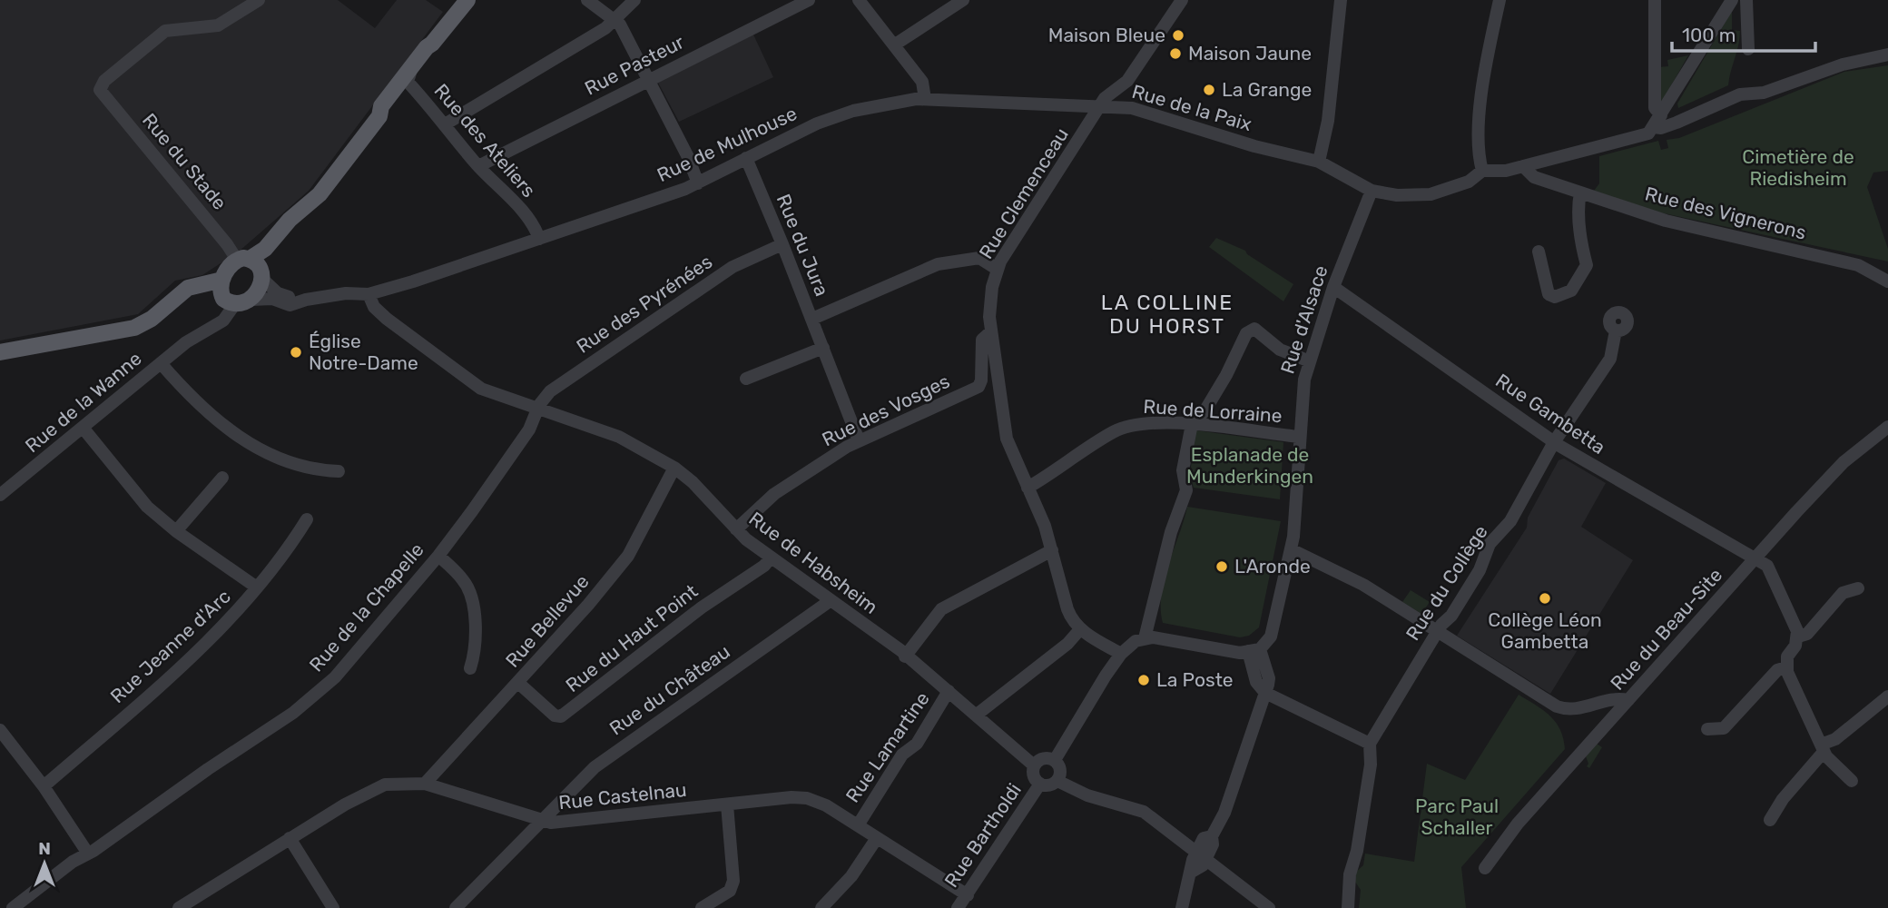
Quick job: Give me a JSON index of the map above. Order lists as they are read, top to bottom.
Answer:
{
  "streets": {
    "street": [
      "Rue Pasteur",
      "Rue de la Paix",
      "Rue des Ateliers",
      "Rue de Mulhouse",
      "Rue du Stade",
      "Rue Clemenceau",
      "Rue des Vignerons",
      "Rue du Jura",
      "Rue des Pyrénées",
      "Rue d'Alsace",
      "Rue de la Wanne",
      "Rue des Vosges",
      "Rue de Lorraine",
      "Rue Gambetta",
      "Rue de Habsheim",
      "Rue du Collège",
      "Rue de la Chapelle",
      "Rue Bellevue",
      "Rue du Beau-Site",
      "Rue du Haut Point",
      "Rue Jeanne d'Arc",
      "Rue du Château",
      "Rue Lamartine",
      "Rue Castelnau",
      "Rue Bartholdi"
    ]
  },
  "crossings": [
    ["Rue Pasteur", "Rue des Ateliers"],
    ["Rue de la Paix", "Rue de Mulhouse"],
    ["Rue de la Paix", "Rue Clemenceau"],
    ["Rue de la Paix", "Rue d'Alsace"],
    ["Rue des Ateliers", "Rue de Mulhouse"],
    ["Rue de Mulhouse", "Rue Clemenceau"],
    ["Rue de Mulhouse", "Rue du Jura"],
    ["Rue de Mulhouse", "Rue de Habsheim"],
    ["Rue Clemenceau", "Rue des Vosges"],
    ["Rue Clemenceau", "Rue de Lorraine"],
    ["Rue du Jura", "Rue des Pyrénées"],
    ["Rue du Jura", "Rue des Vosges"],
    ["Rue des Pyrénées", "Rue de Habsheim"],
    ["Rue des Pyrénées", "Rue de la Chapelle"],
    ["Rue d'Alsace", "Rue de Lorraine"],
    ["Rue d'Alsace", "Rue Gambetta"],
    ["Rue des Vosges", "Rue de Habsheim"],
    ["Rue Gambetta", "Rue du Collège"],
    ["Rue Gambetta", "Rue du Beau-Site"],
    ["Rue de Habsheim", "Rue de la Chapelle"],
    ["Rue de Habsheim", "Rue Bellevue"],
    ["Rue de Habsheim", "Rue du Haut Point"],
    ["Rue de Habsheim", "Rue du Château"],
    ["Rue de Habsheim", "Rue Lamartine"],
    ["Rue de Habsheim", "Rue Bartholdi"],
    ["Rue Bellevue", "Rue du Haut Point"],
    ["Rue Bellevue", "Rue Castelnau"],
    ["Rue du Château", "Rue Castelnau"],
    ["Rue Lamartine", "Rue Castelnau"],
    ["Rue Castelnau", "Rue Bartholdi"]
  ],
  "districts": ["LA COLLINE DU HORST"],
  "parks": ["Cimetière de Riedisheim", "Esplanade de Munderkingen", "Parc Paul Schaller"],
  "places": [
    "Maison Bleue",
    "Maison Jaune",
    "La Grange",
    "Église Notre-Dame",
    "L'Aronde",
    "Collège Léon Gambetta",
    "La Poste"
  ],
  "scale_bar": "100 m",
  "north": "top"
}
